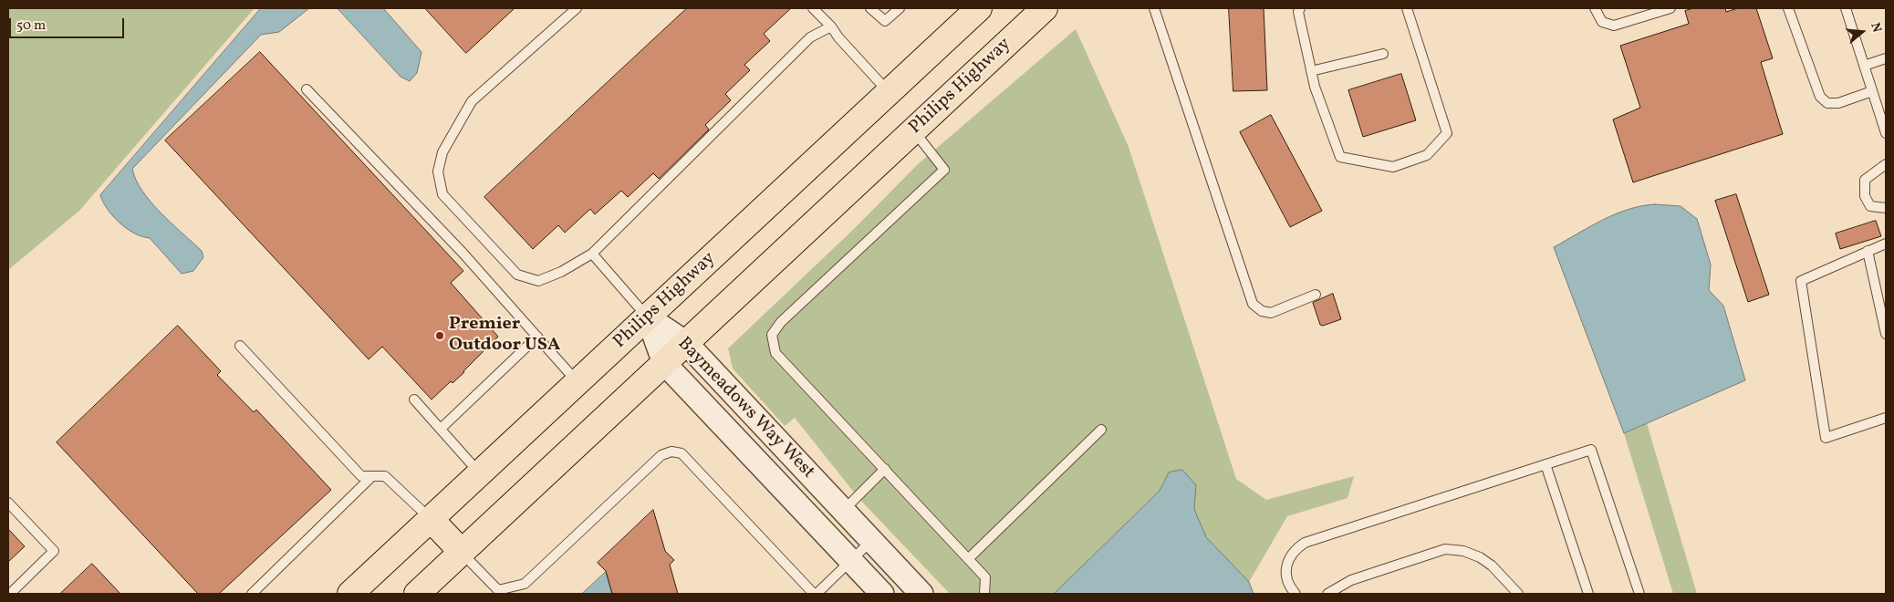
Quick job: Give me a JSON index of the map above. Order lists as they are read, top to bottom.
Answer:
{
  "streets": {
    "main road": ["Philips Highway"],
    "street": ["Baymeadows Way West"]
  },
  "crossings": [
    ["Philips Highway", "Baymeadows Way West"]
  ],
  "places": ["Premier Outdoor USA"],
  "scale_bar": "50 m",
  "north": "right"
}
